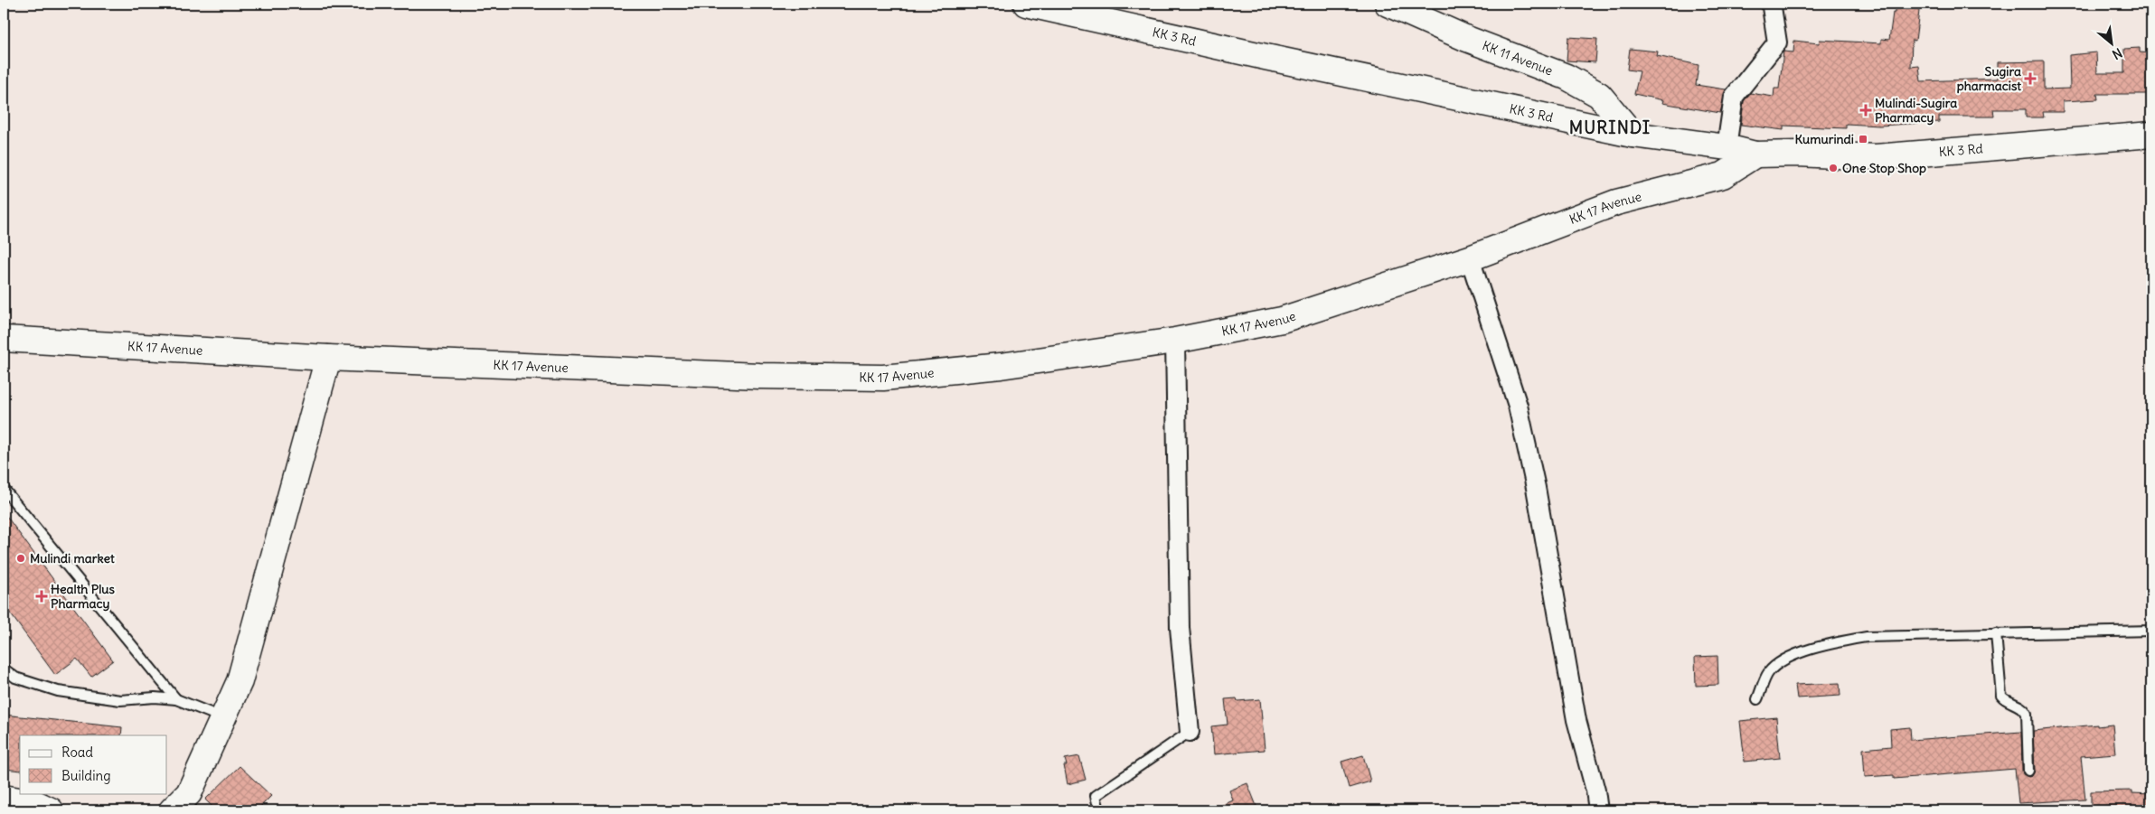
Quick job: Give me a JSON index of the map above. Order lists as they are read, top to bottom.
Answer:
{
  "streets": {
    "main road": ["KK 3 Rd", "KK 11 Avenue", "KK 17 Avenue"]
  },
  "crossings": [
    ["KK 3 Rd", "KK 11 Avenue"],
    ["KK 3 Rd", "KK 17 Avenue"]
  ],
  "districts": ["MURINDI"],
  "places": {
    "health": ["Sugira pharmacist", "Mulindi-Sugira Pharmacy", "Health Plus Pharmacy"],
    "transit": ["Kumurindi"],
    "other": ["One Stop Shop", "Mulindi market"]
  },
  "legend": ["Road", "Building"],
  "north": "bottom right"
}
